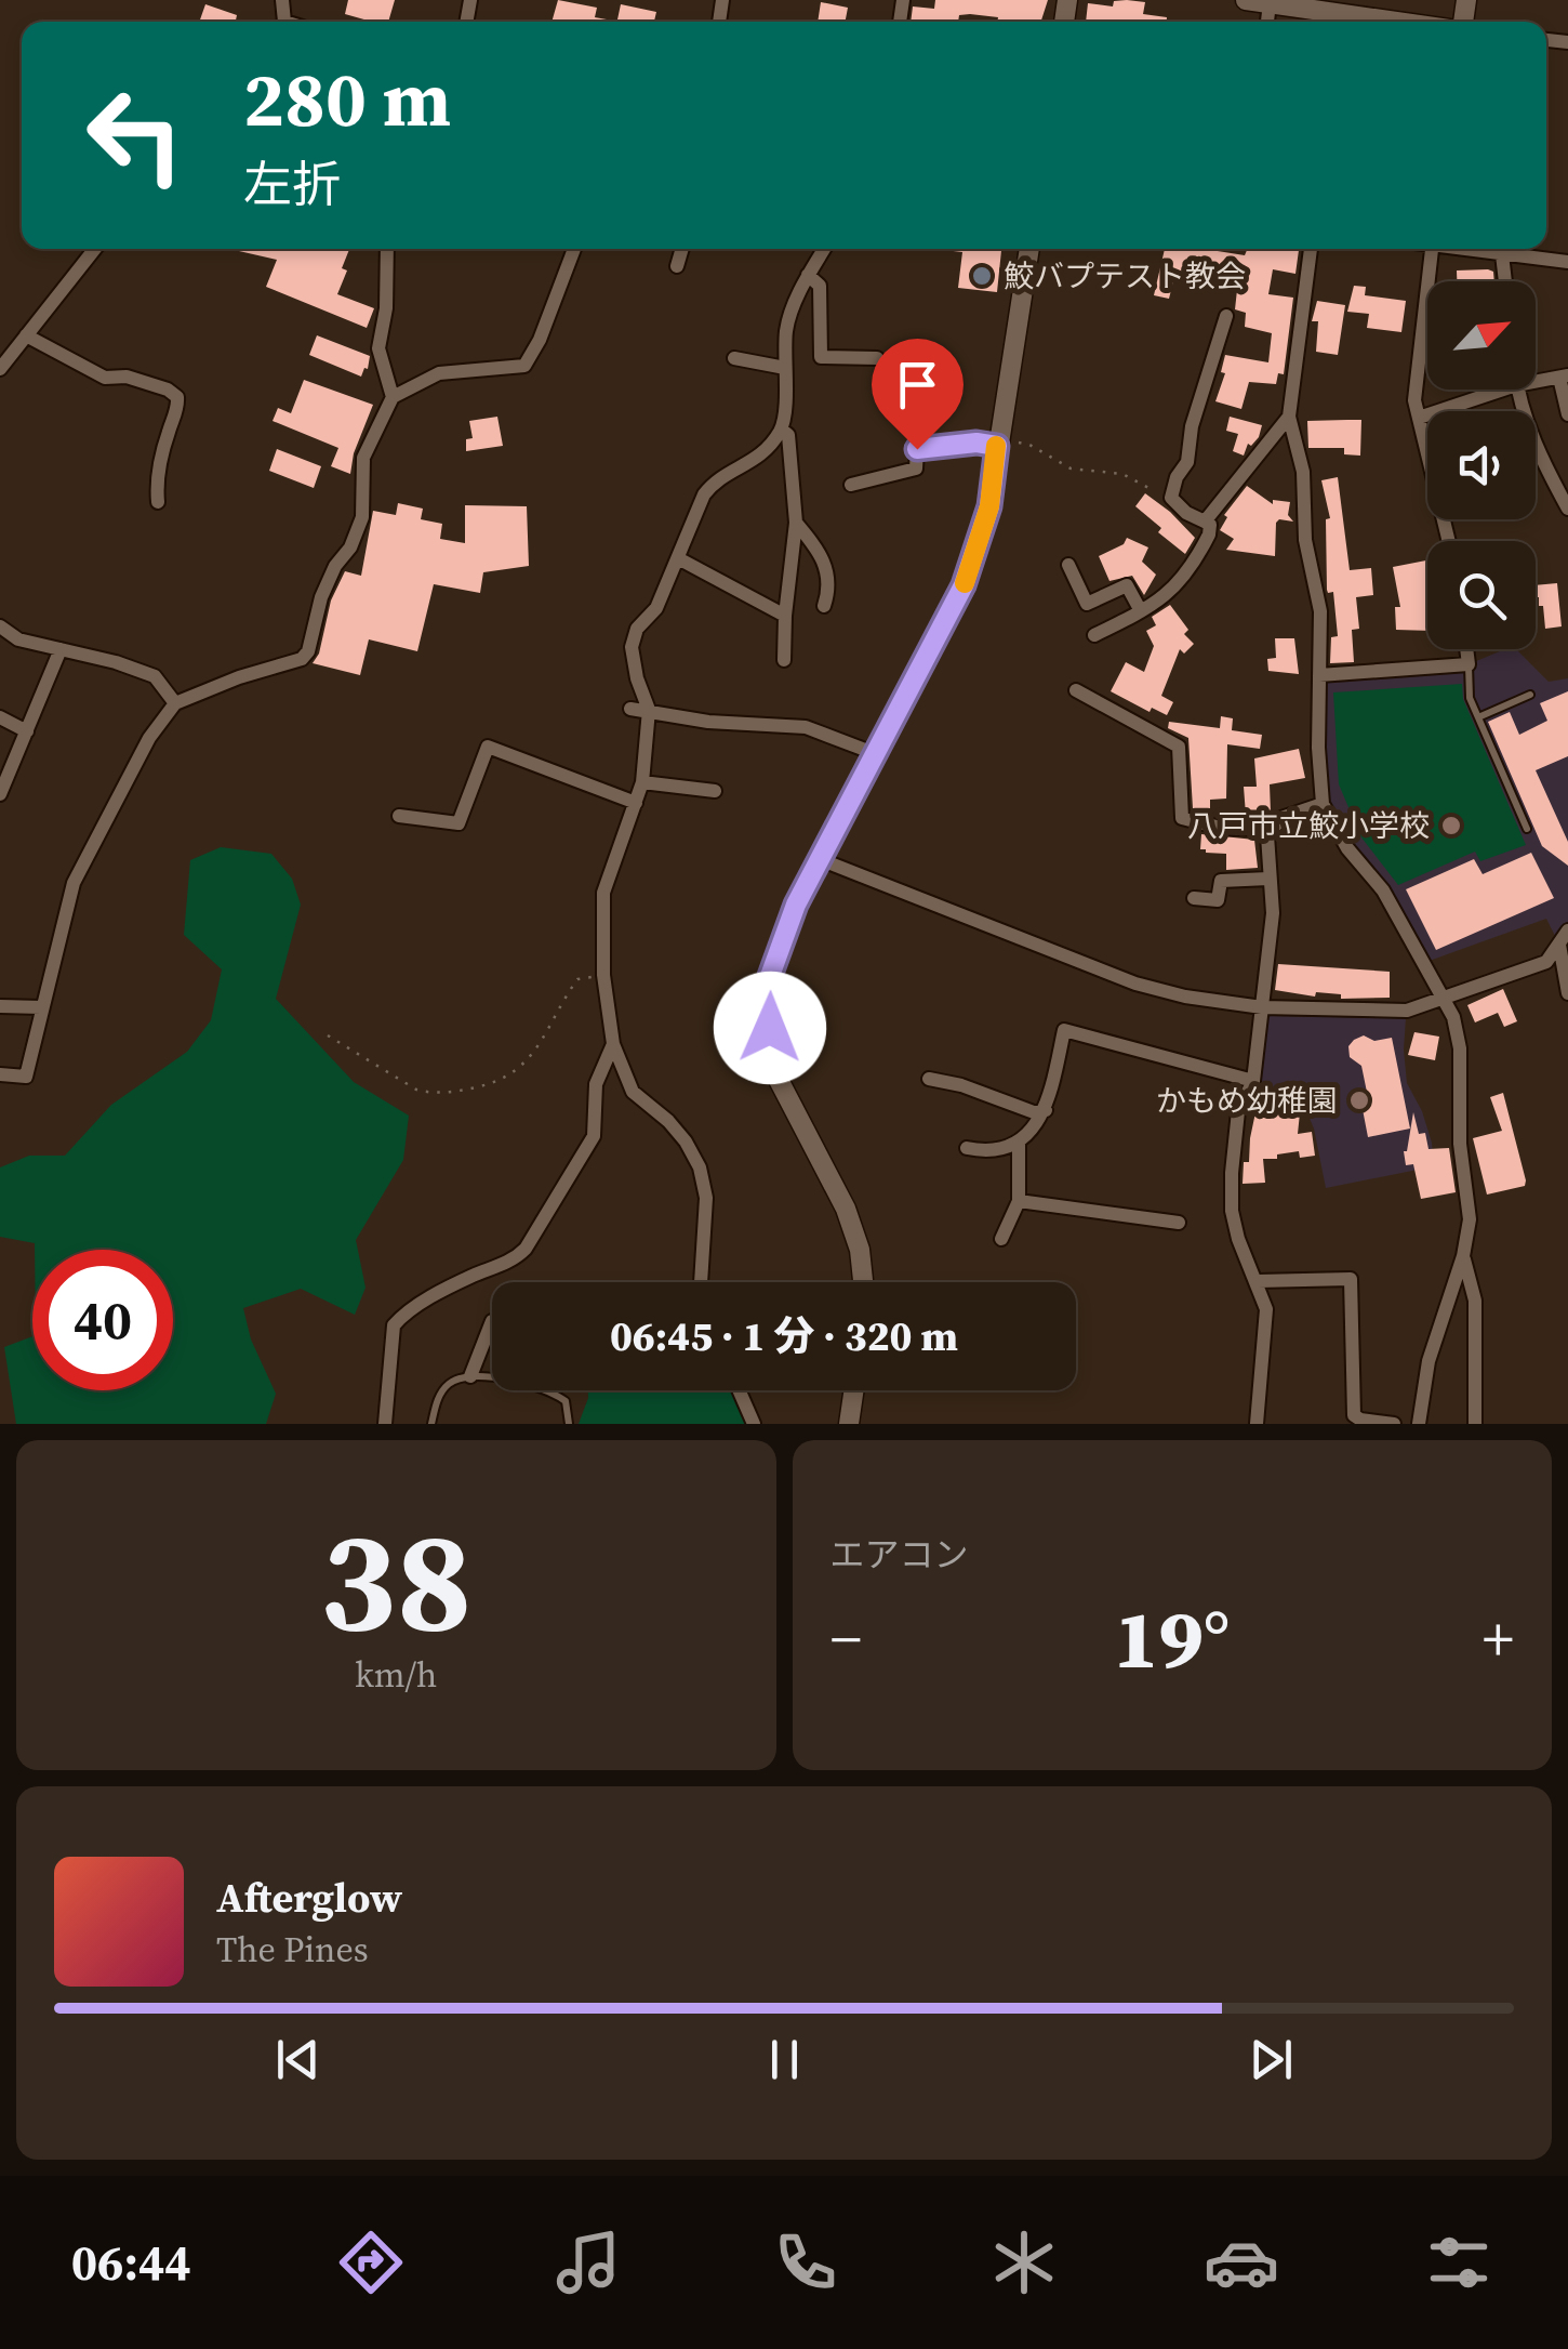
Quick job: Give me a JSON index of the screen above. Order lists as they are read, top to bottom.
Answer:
{
  "places": ["鮫バプテスト教会", "八戸市立鮫小学校", "かもめ幼稚園"],
  "north": "top right",
  "page": {
    "turn": ["280 m", "左折"],
    "limit": "40",
    "trip": "06:45 · 1 分 · 320 m",
    "tile": [
      ["38", "km/h"],
      "エアコン"
    ],
    "heat": ["−", "19°", "+"],
    "song": ["Afterglow", "The Pines"],
    "tabs": "06:44"
  }
}
